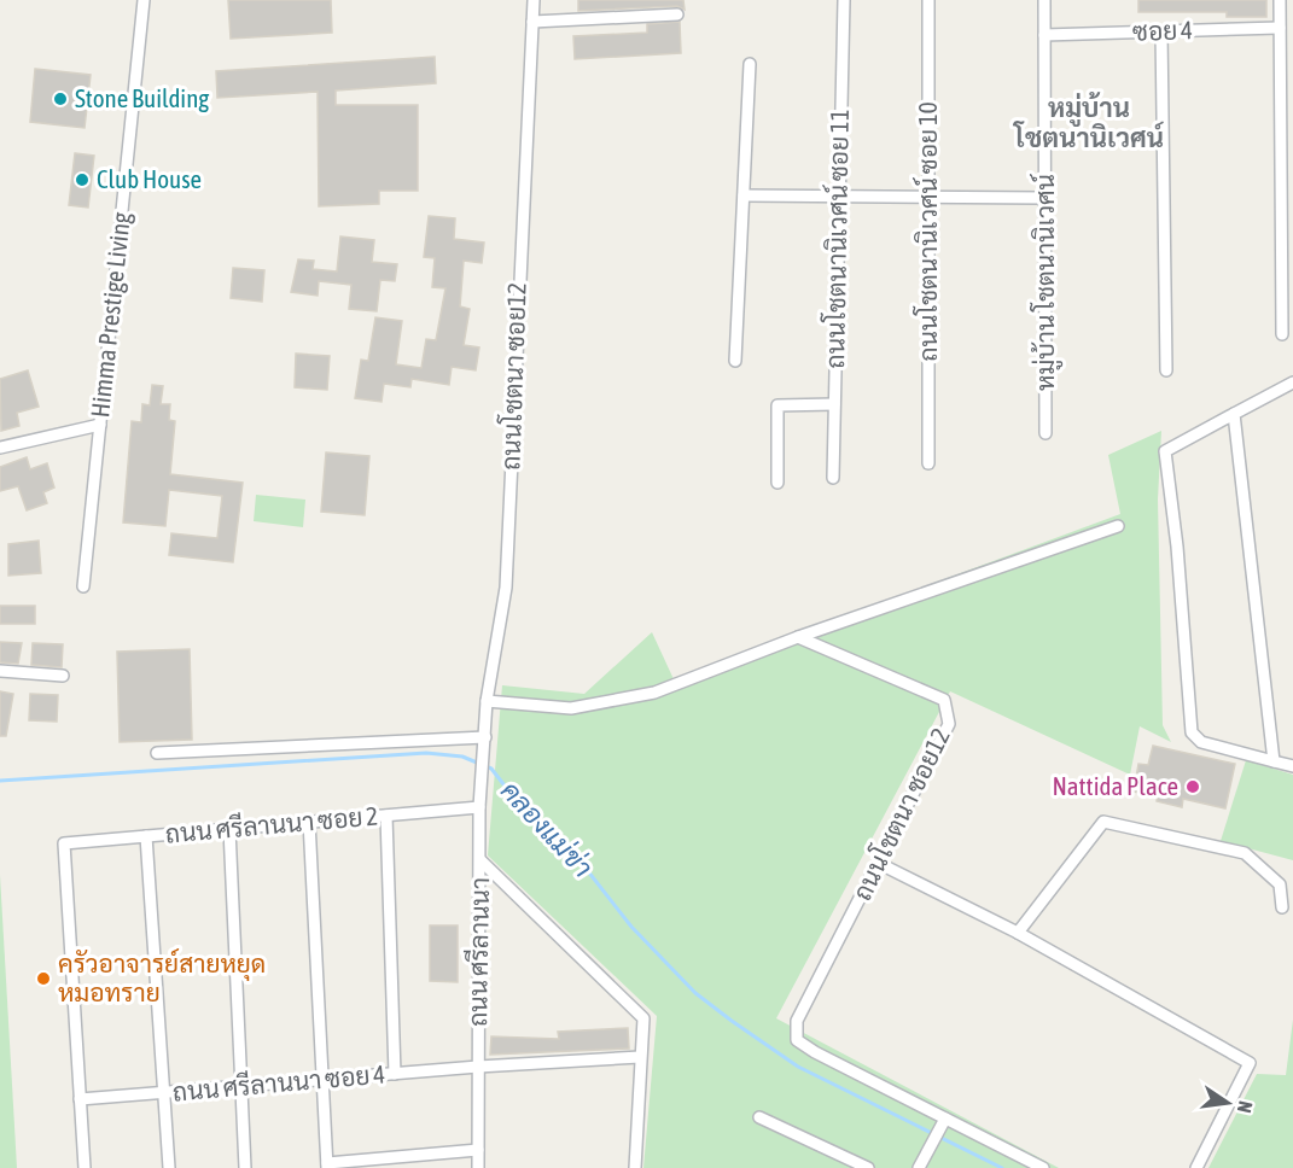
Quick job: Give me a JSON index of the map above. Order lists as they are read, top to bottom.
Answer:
{
  "streets": {
    "street": [
      "ซอย 4",
      "ถนนโชตนานิเวศน์ ซอย 10",
      "ถนนโชตนานิเวศน์ ซอย 11",
      "หมู่บ้าน โชตนานิเวศน์",
      "Himma Prestige Living",
      "ถนนโชตนา ซอย12",
      "ถนน ศรีลานนา ซอย 2",
      "ถนน ศรีลานนา",
      "ถนน ศรีลานนา ซอย 4"
    ]
  },
  "crossings": [
    ["ซอย 4", "หมู่บ้าน โชตนานิเวศน์"],
    ["ถนนโชตนา ซอย12", "ถนน ศรีลานนา"],
    ["ถนน ศรีลานนา ซอย 2", "ถนน ศรีลานนา"],
    ["ถนน ศรีลานนา ซอย 2", "ถนน ศรีลานนา ซอย 4"],
    ["ถนน ศรีลานนา", "ถนน ศรีลานนา ซอย 4"]
  ],
  "districts": ["หมู่บ้าน โชตนานิเวศน์"],
  "water": ["คลองแม่ข่า"],
  "places": [
    "Stone Building",
    "Club House",
    "Nattida Place",
    "ครัวอาจารย์สายหยุด หมอทราย"
  ],
  "north": "right"
}
